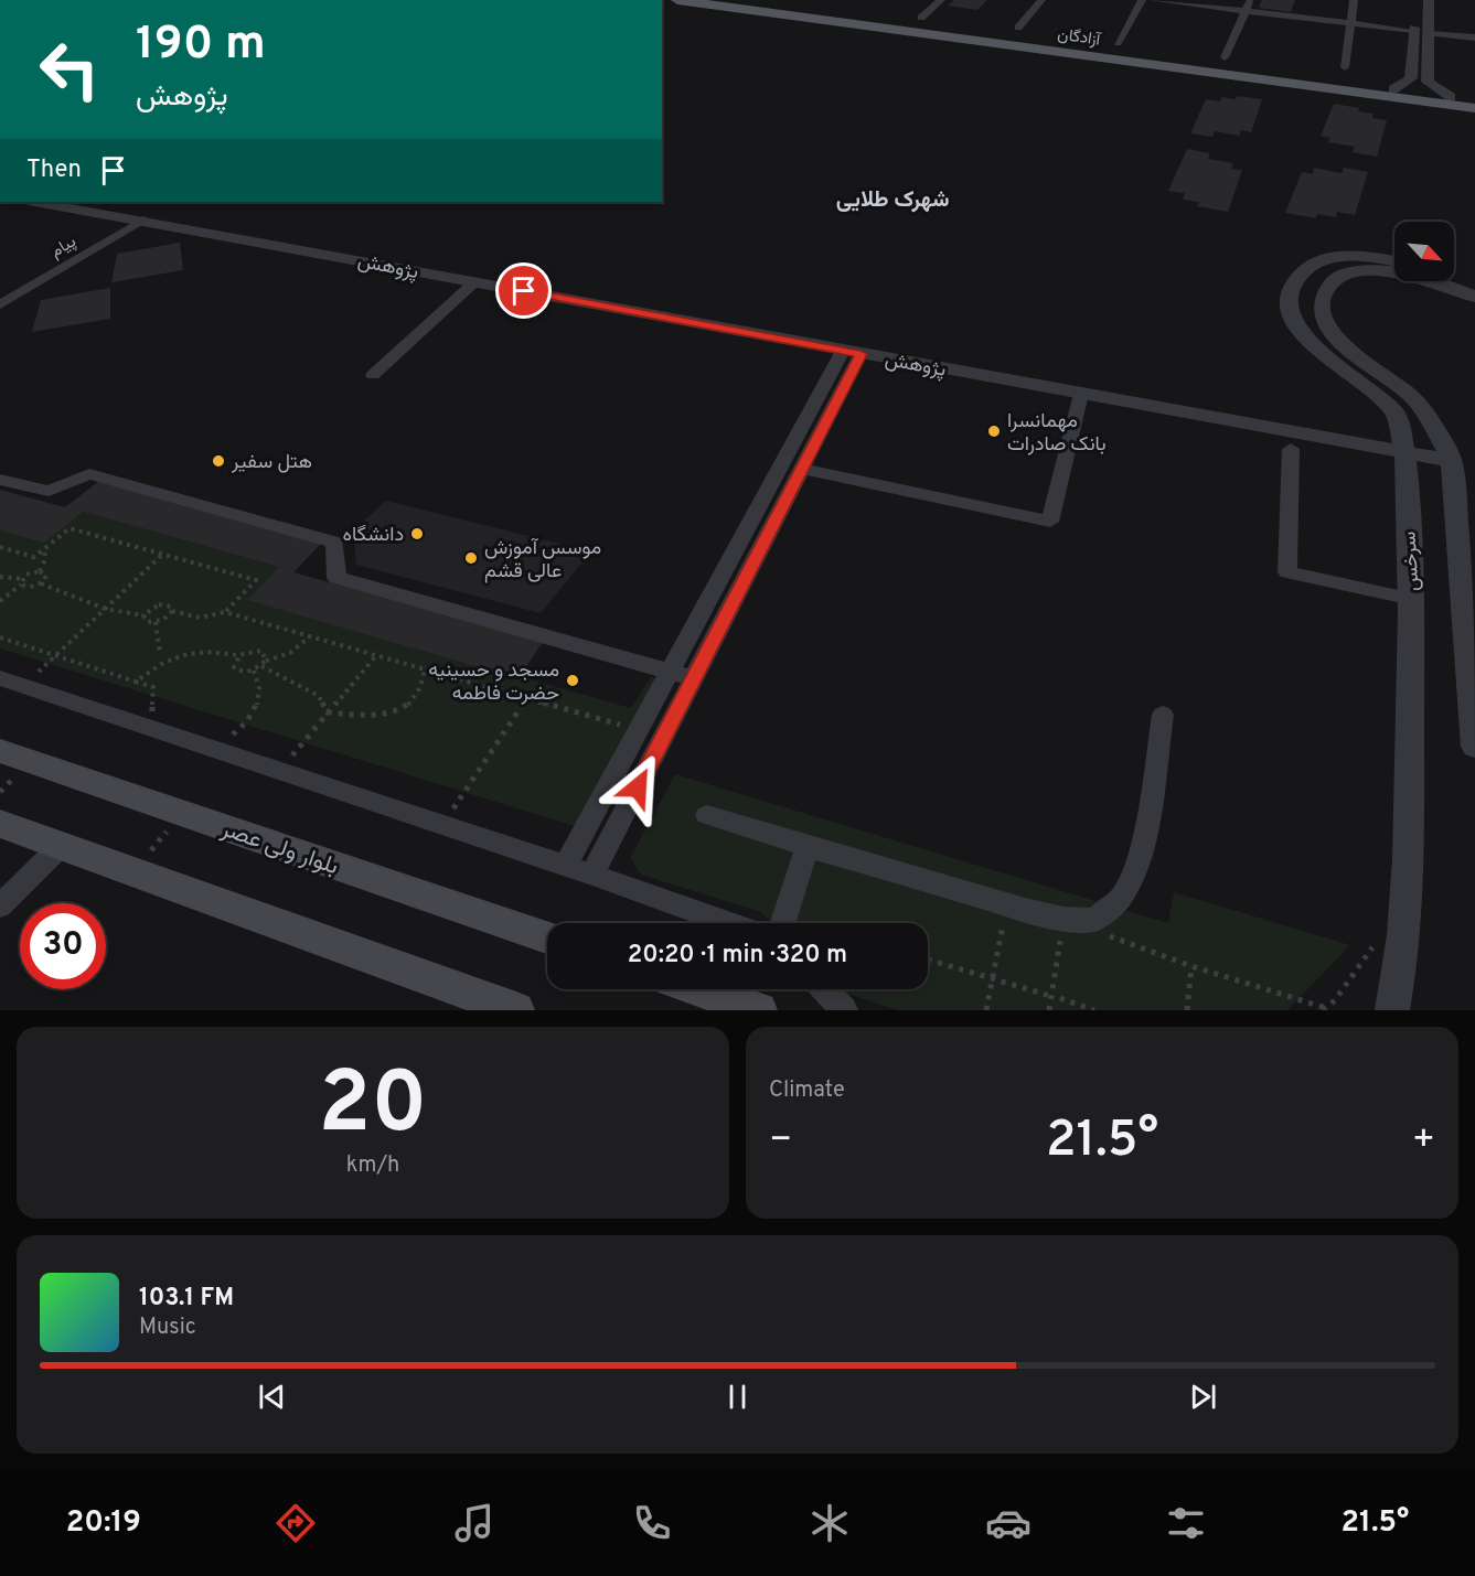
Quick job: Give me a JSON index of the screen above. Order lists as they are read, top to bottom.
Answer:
{
  "streets": {
    "main road": ["آزادگان", "بلوار ولی عصر"],
    "street": ["پیام", "پژوهش", "سرخس"]
  },
  "crossings": [
    ["پیام", "پژوهش"],
    ["پژوهش", "سرخس"]
  ],
  "districts": ["شهرک طلایی"],
  "places": [
    "مهمانسرا بانک صادرات",
    "هتل سفیر",
    "دانشگاه",
    "موسس آموزش عالی قشم",
    "مسجد و حسینیه حضرت فاطمه"
  ],
  "north": "bottom right",
  "page": {
    "turn": ["190 m", "پژوهش"],
    "then": "Then",
    "limit": "30",
    "trip": "20:20 · 1 min · 320 m",
    "tile": [
      ["20", "km/h"],
      "Climate"
    ],
    "heat": ["−", "21.5°", "+"],
    "song": ["103.1 FM", "Music"],
    "tabs": ["20:19", "21.5°"]
  }
}
